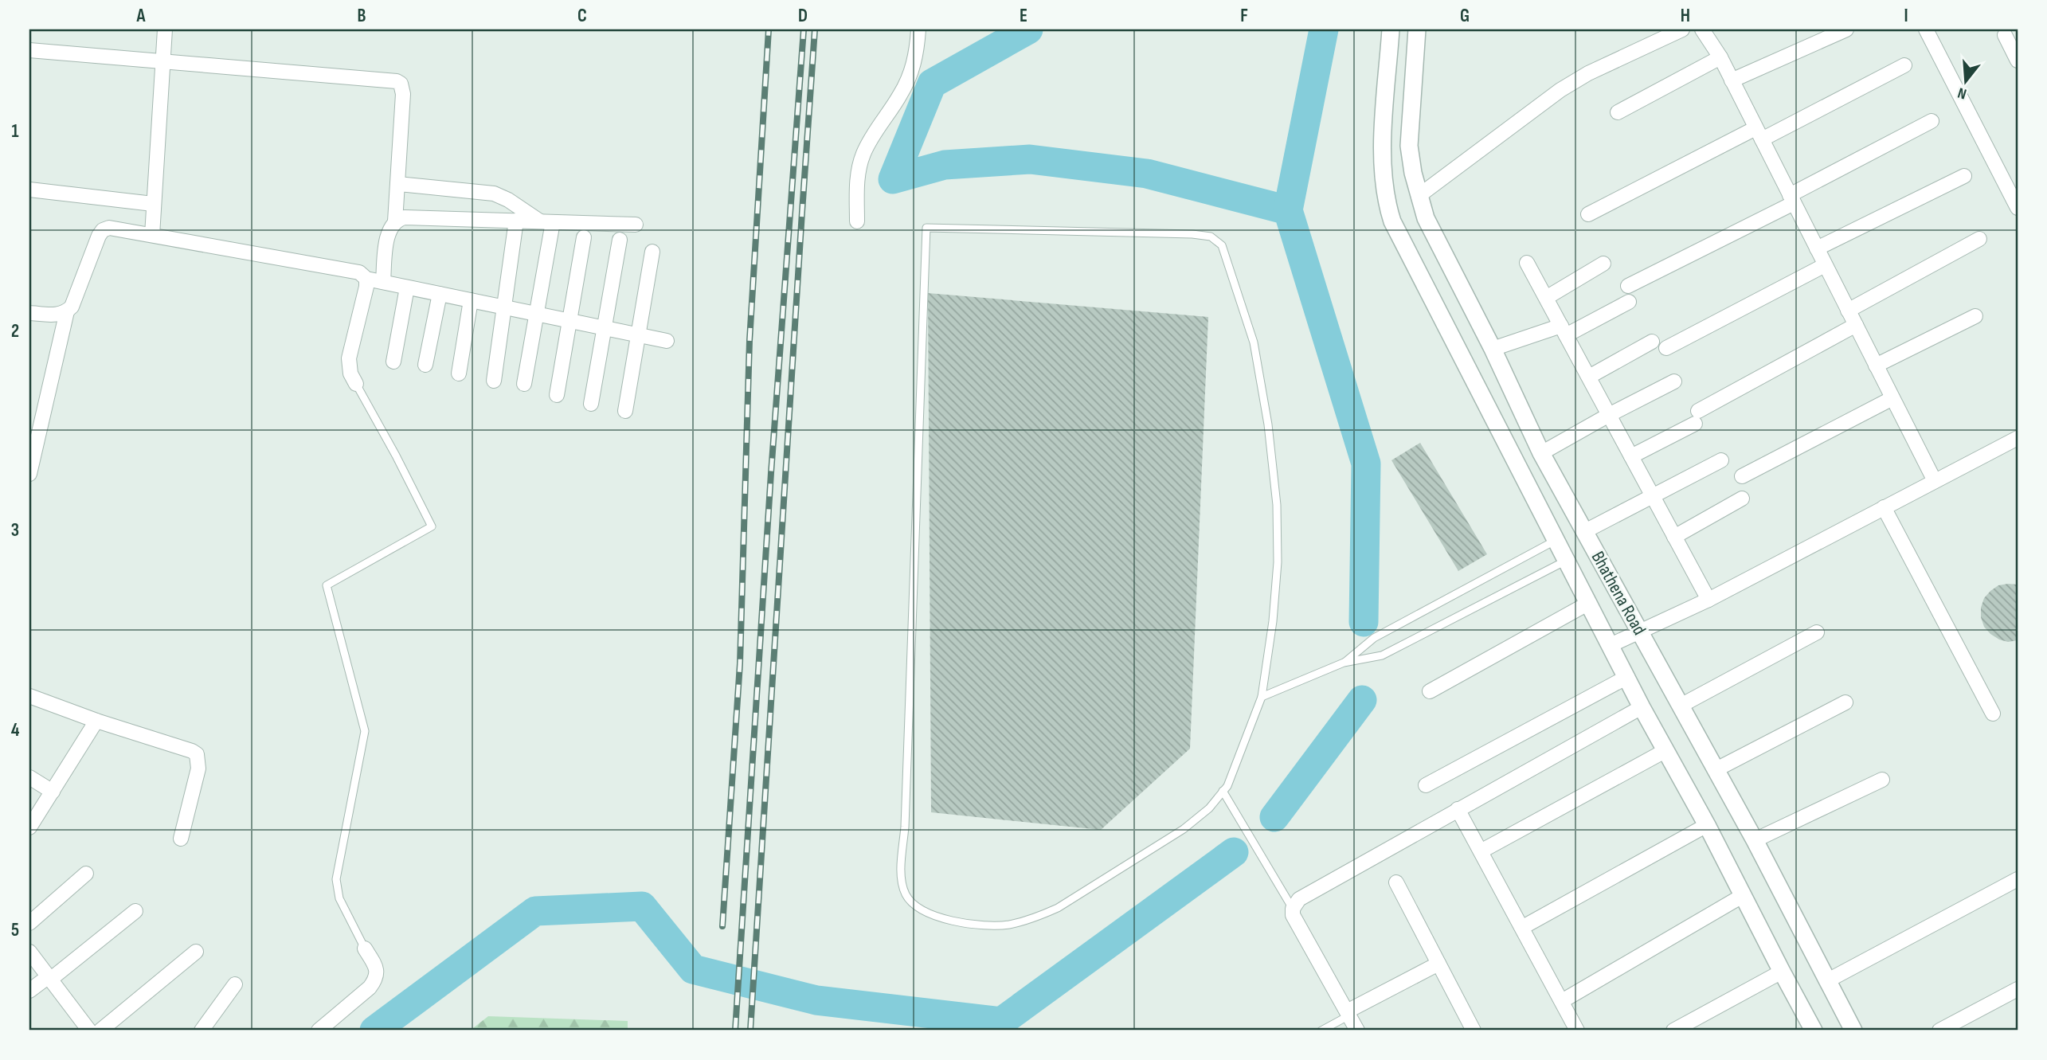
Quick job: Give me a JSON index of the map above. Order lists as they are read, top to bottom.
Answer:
{
  "streets": {
    "street": ["Bhathena Road"]
  },
  "north": "bottom",
  "grid": {
    "columns": [
      "A",
      "B",
      "C",
      "D",
      "E",
      "F",
      "G",
      "H",
      "I"
    ],
    "rows": [
      "1",
      "2",
      "3",
      "4",
      "5"
    ]
  }
}
